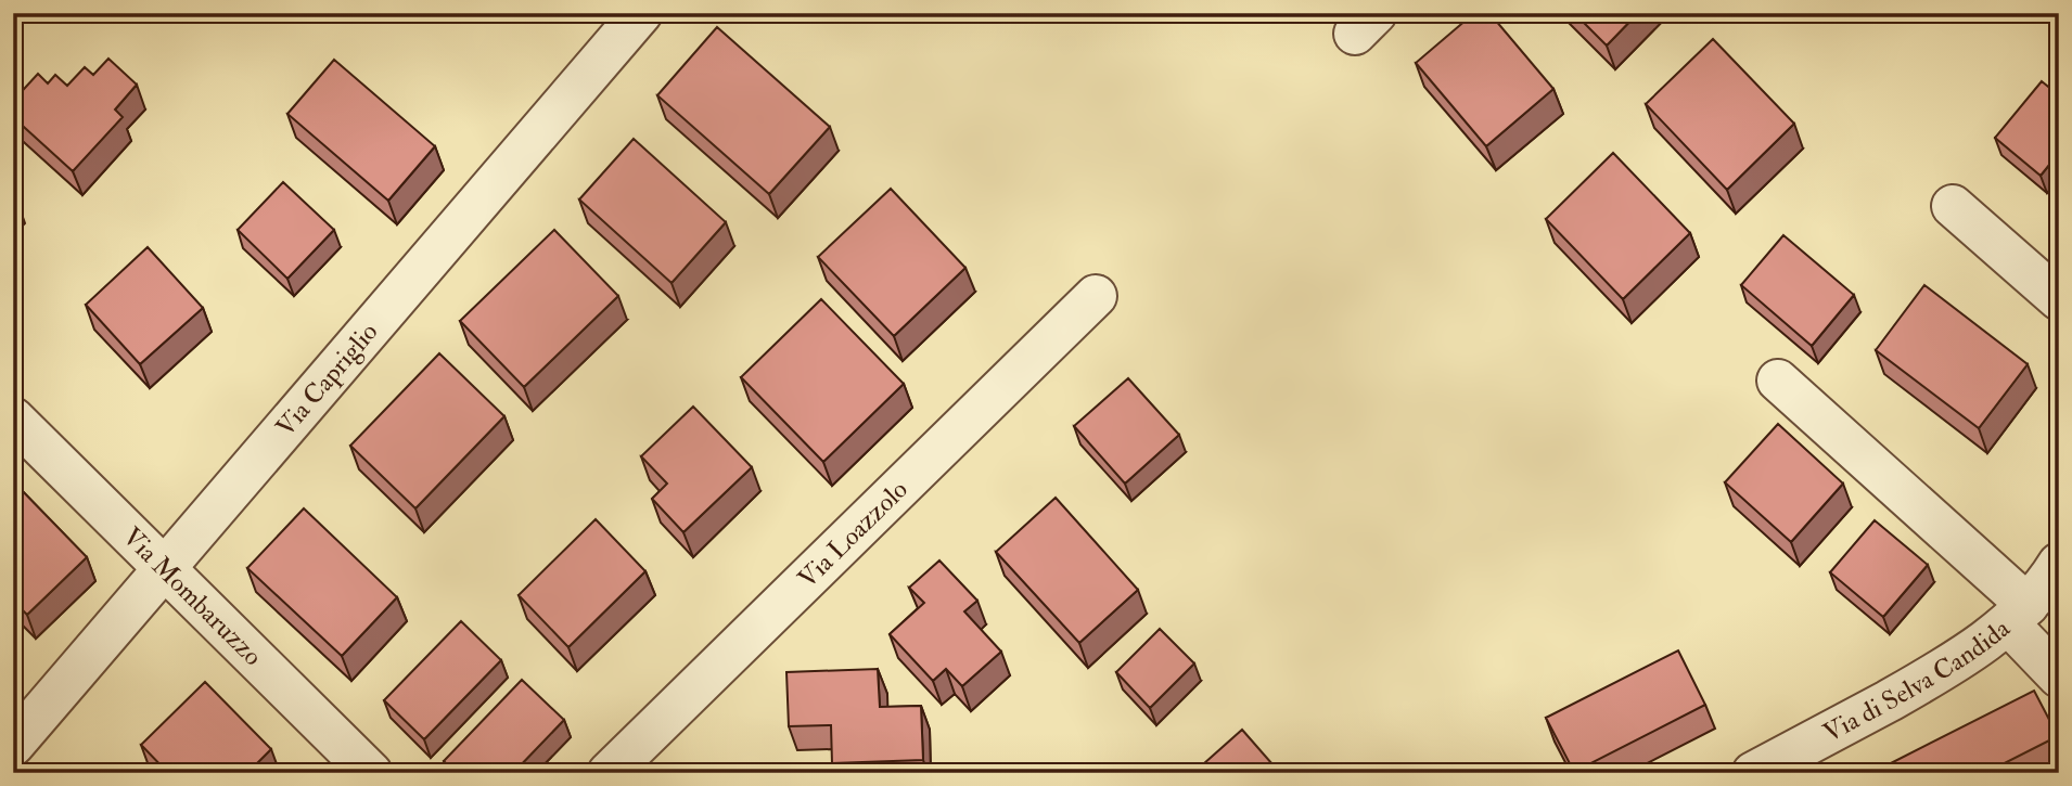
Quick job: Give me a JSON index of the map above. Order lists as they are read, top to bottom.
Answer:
{
  "streets": {
    "street": [
      "Via Capriglio",
      "Via Loazzolo",
      "Via Mombaruzzo",
      "Via di Selva Candida"
    ]
  },
  "crossings": [
    ["Via Capriglio", "Via Mombaruzzo"]
  ]
}
